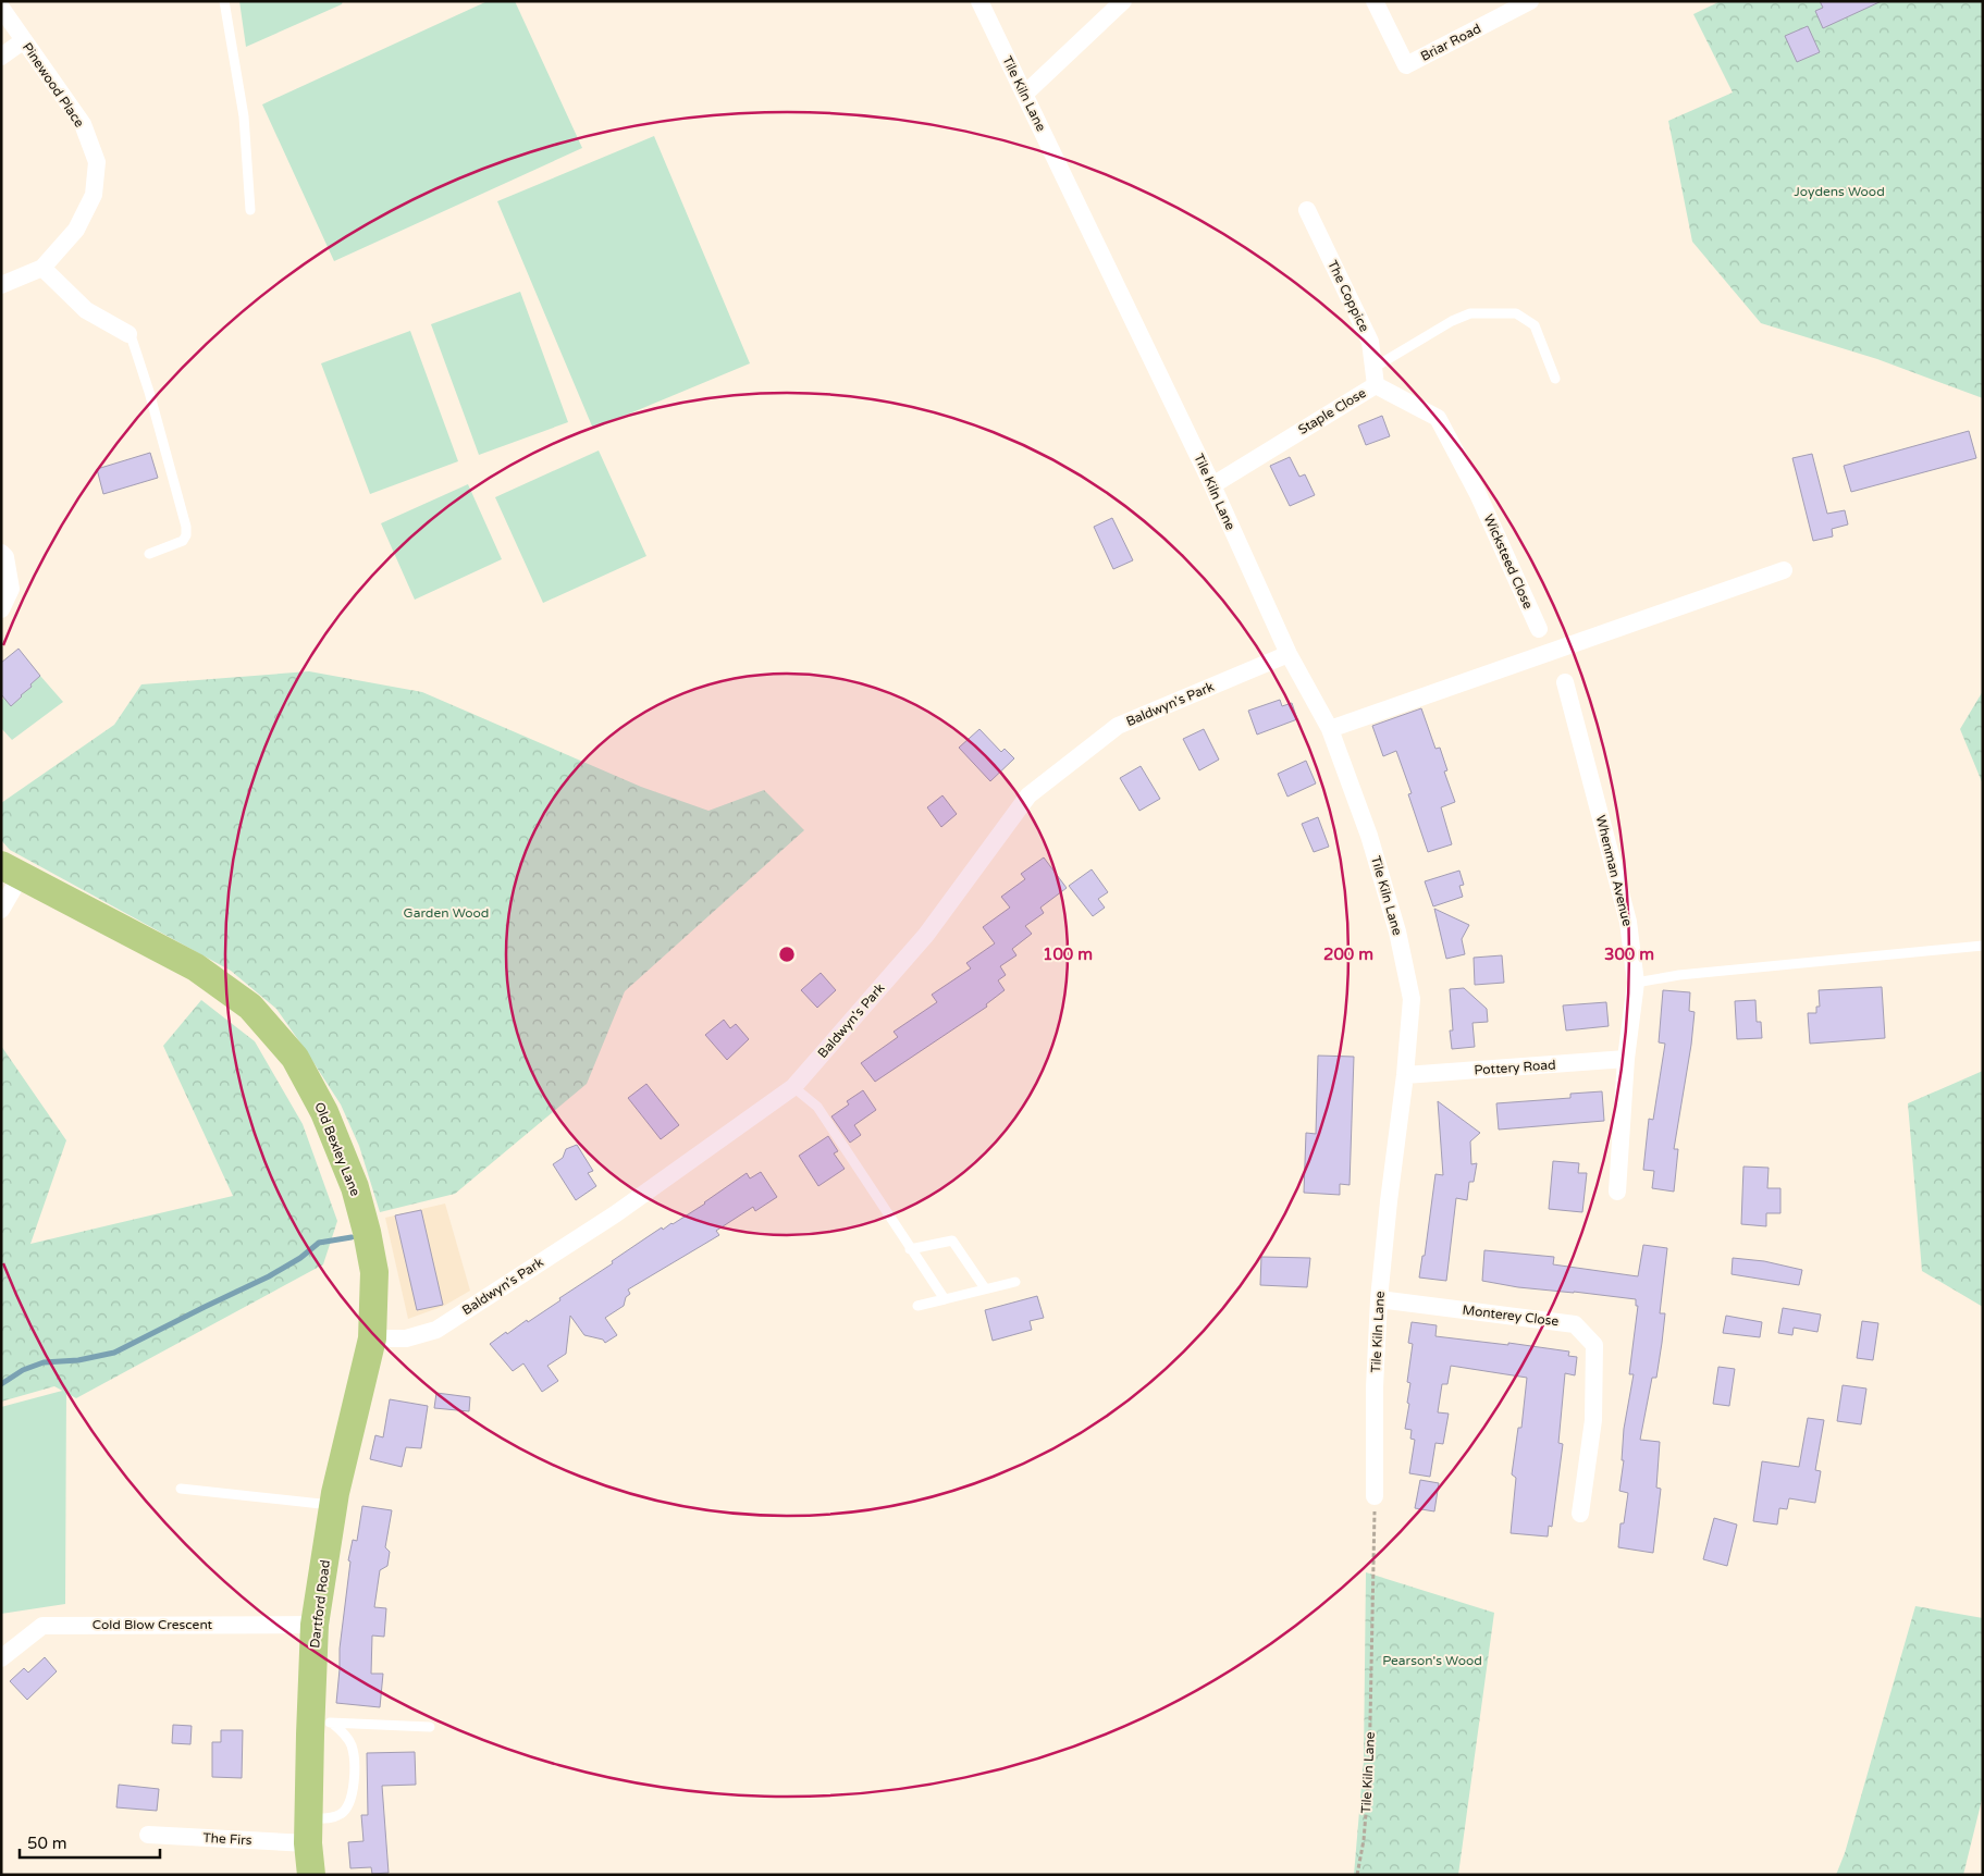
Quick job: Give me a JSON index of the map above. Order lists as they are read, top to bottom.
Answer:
{
  "streets": {
    "main road": ["Old Bexley Lane", "Dartford Road"],
    "street": [
      "Briar Road",
      "Pinewood Place",
      "Tile Kiln Lane",
      "The Coppice",
      "Staple Close",
      "Wicksteed Close",
      "Baldwyn's Park",
      "Whenman Avenue",
      "Pottery Road",
      "Monterey Close",
      "Cold Blow Crescent",
      "The Firs"
    ]
  },
  "crossings": [
    ["Tile Kiln Lane", "Staple Close"],
    ["Tile Kiln Lane", "Baldwyn's Park"],
    ["Tile Kiln Lane", "Pottery Road"],
    ["Tile Kiln Lane", "Monterey Close"],
    ["The Coppice", "Staple Close"],
    ["Staple Close", "Wicksteed Close"],
    ["Baldwyn's Park", "Old Bexley Lane"],
    ["Baldwyn's Park", "Dartford Road"],
    ["Whenman Avenue", "Pottery Road"],
    ["Old Bexley Lane", "Dartford Road"],
    ["Dartford Road", "Cold Blow Crescent"],
    ["Dartford Road", "The Firs"]
  ],
  "parks": ["Joydens Wood", "Garden Wood", "Pearson's Wood"],
  "scale_bar": "50 m",
  "rings": ["100 m", "200 m", "300 m"]
}
